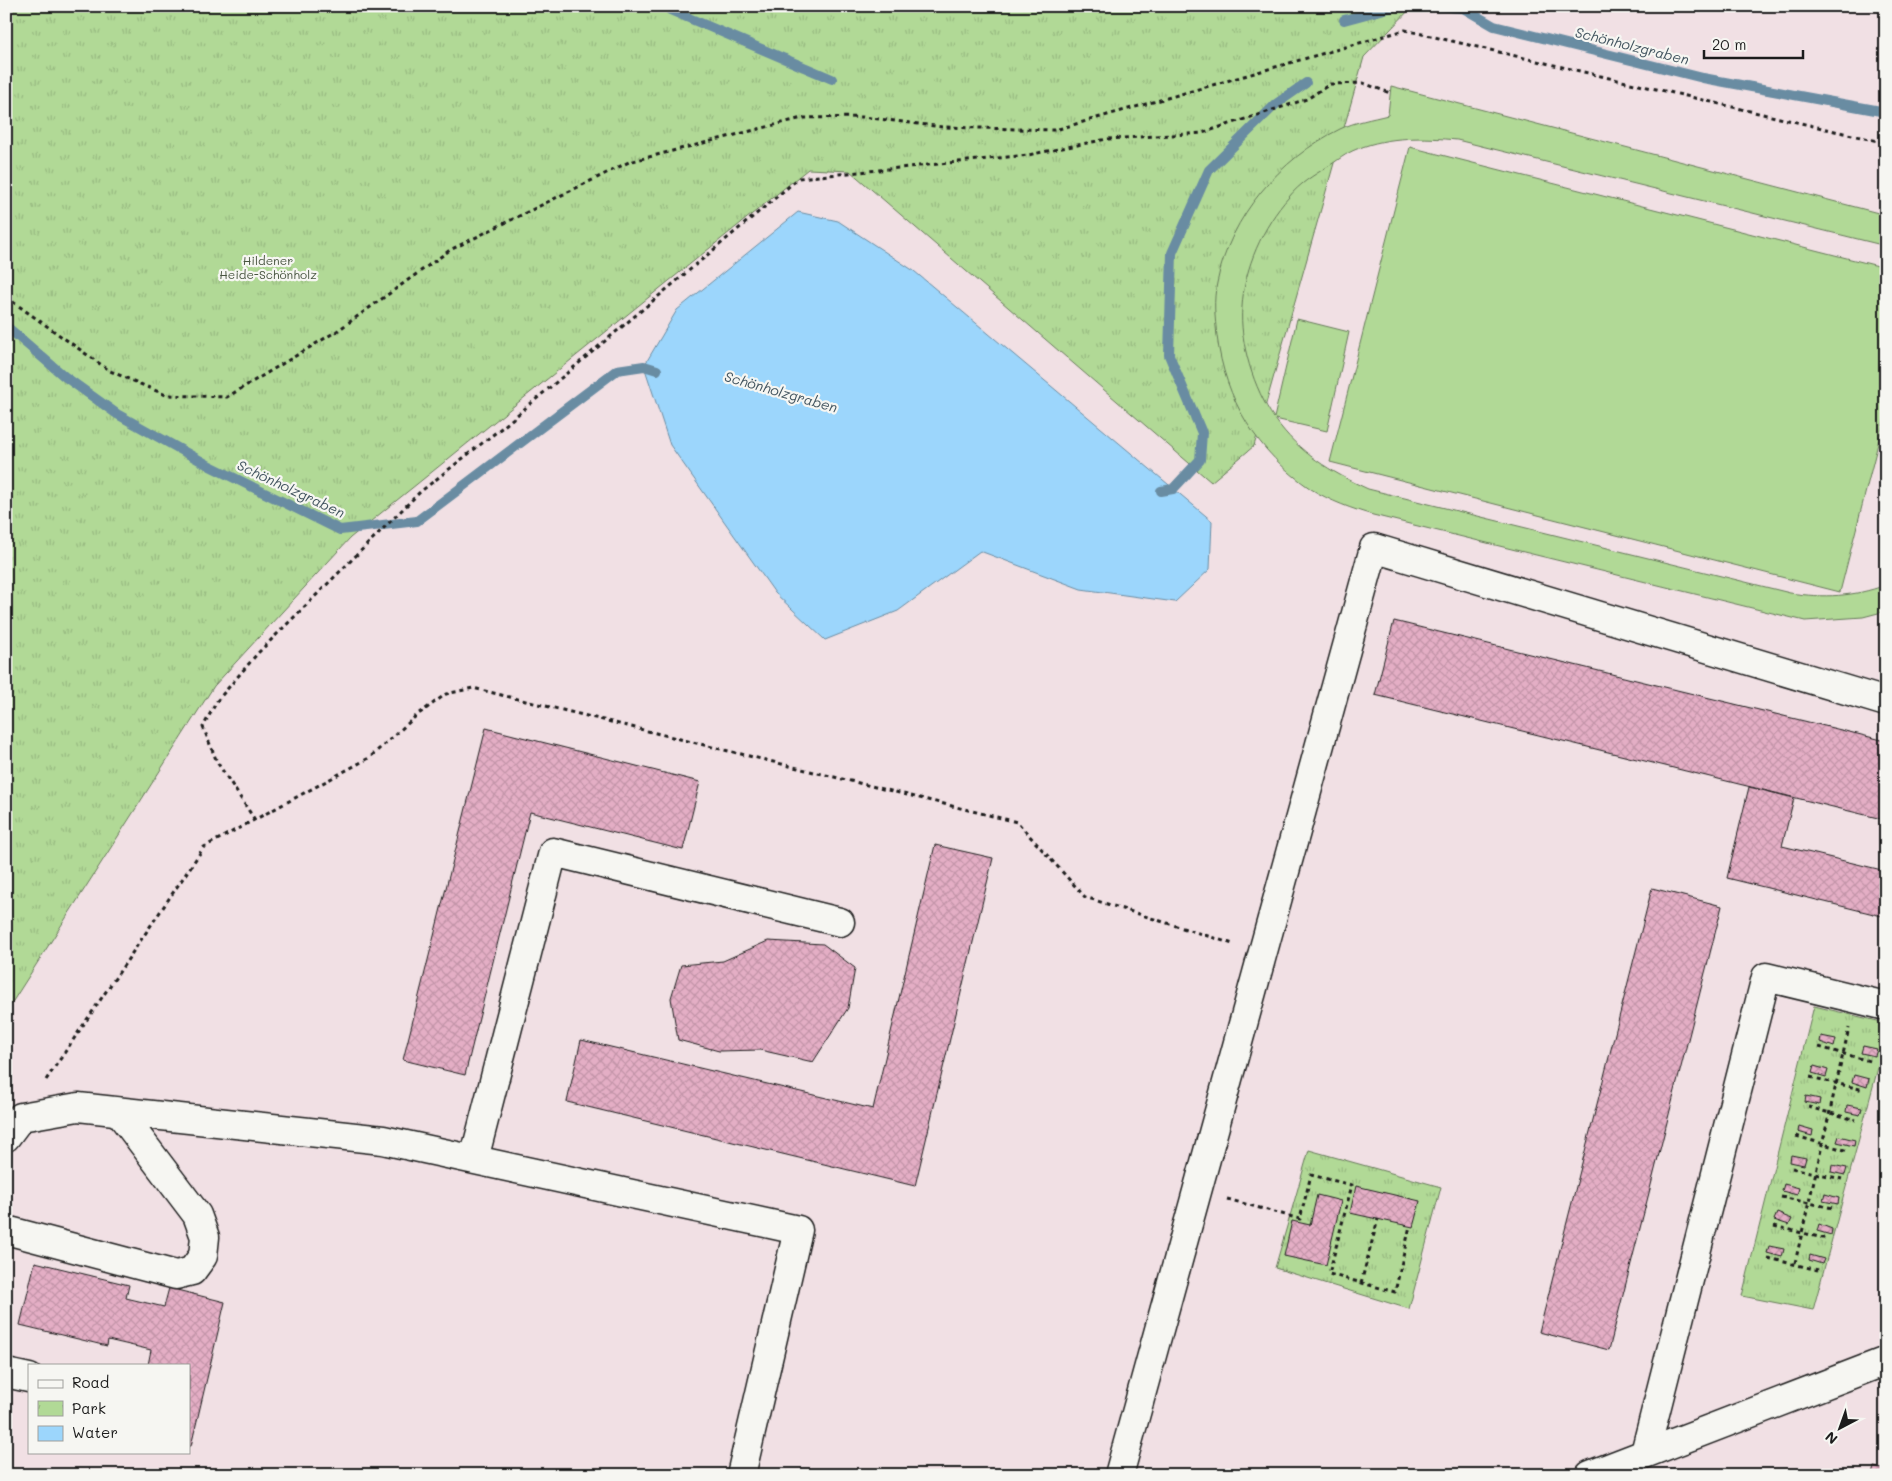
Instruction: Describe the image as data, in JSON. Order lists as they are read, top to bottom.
{
  "water": ["Schönholzgraben"],
  "parks": ["Hildener Heide-Schönholz"],
  "legend": ["Road", "Park", "Water"],
  "scale_bar": "20 m",
  "north": "bottom left"
}
